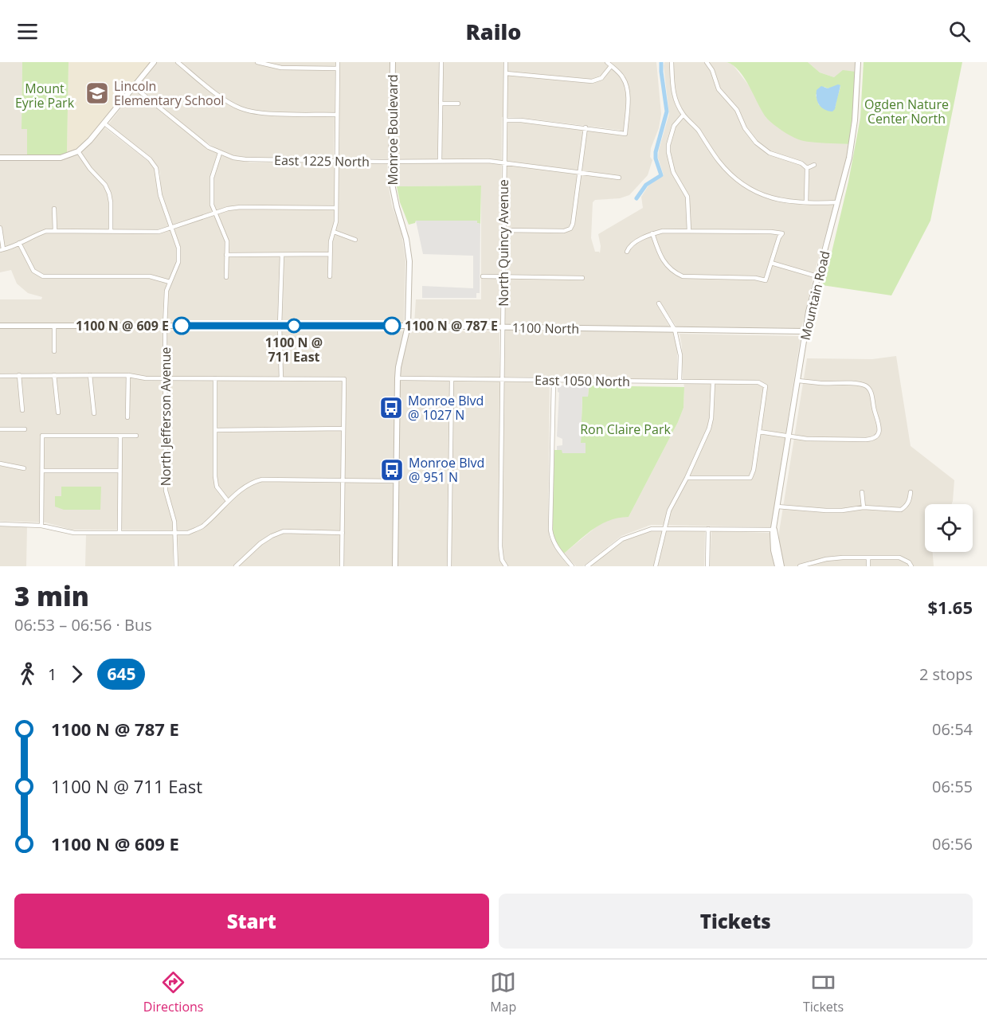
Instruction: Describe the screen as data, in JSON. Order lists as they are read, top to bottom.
{
  "streets": {
    "street": [
      "Monroe Boulevard",
      "East 1225 North",
      "North Quincy Avenue",
      "Mountain Road",
      "1100 North",
      "East 1050 North",
      "North Jefferson Avenue"
    ]
  },
  "crossings": [
    ["Monroe Boulevard", "East 1225 North"],
    ["Monroe Boulevard", "1100 North"],
    ["Monroe Boulevard", "East 1050 North"],
    ["East 1225 North", "North Quincy Avenue"],
    ["North Quincy Avenue", "1100 North"],
    ["North Quincy Avenue", "East 1050 North"],
    ["Mountain Road", "1100 North"],
    ["1100 North", "North Jefferson Avenue"]
  ],
  "parks": ["Mount Eyrie Park", "Ogden Nature Center North", "Ron Claire Park"],
  "places": {
    "school or university": ["Lincoln Elementary School"],
    "other": ["1100 N @ 609 E", "1100 N @ 711 East", "1100 N @ 787 E"],
    "bus stop": ["Monroe Blvd @ 1027 N", "Monroe Blvd @ 951 N"]
  },
  "lines": ["bus line 645"],
  "page": {
    "header": "Railo",
    "heading": ["3 min", "06:53 – 06:56 · Bus", "$1.65"],
    "legs": ["1", "645", "2 stops"],
    "list": [
      {
        "name": "1100 N @ 787 E",
        "value": "06:54"
      },
      {
        "name": "1100 N @ 711 East",
        "value": "06:55"
      },
      {
        "name": "1100 N @ 609 E",
        "value": "06:56"
      }
    ],
    "buttons": ["Start", "Tickets"],
    "tabs": ["Directions", "Map", "Tickets"]
  }
}
